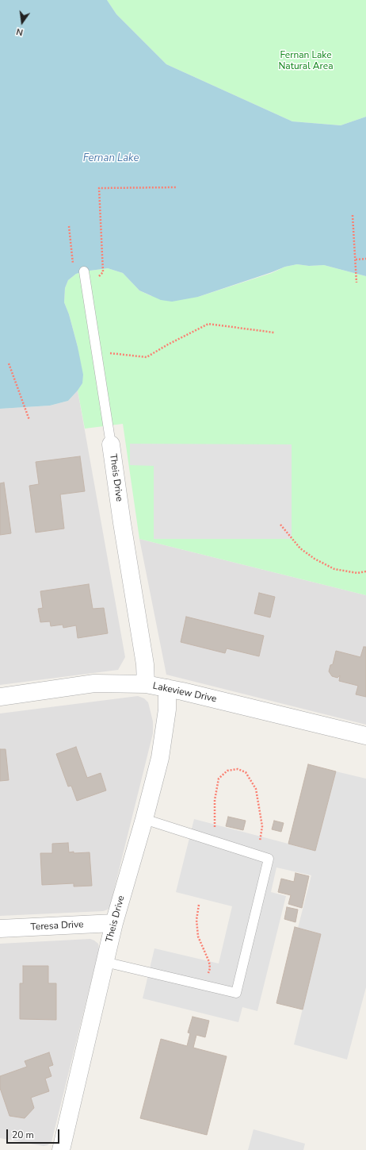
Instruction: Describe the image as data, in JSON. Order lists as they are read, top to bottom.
{
  "streets": {
    "street": ["Theis Drive", "Lakeview Drive", "Teresa Drive"]
  },
  "crossings": [
    ["Theis Drive", "Lakeview Drive"],
    ["Theis Drive", "Teresa Drive"]
  ],
  "water": ["Fernan Lake"],
  "parks": ["Fernan Lake Natural Area"],
  "scale_bar": "20 m",
  "north": "bottom"
}
